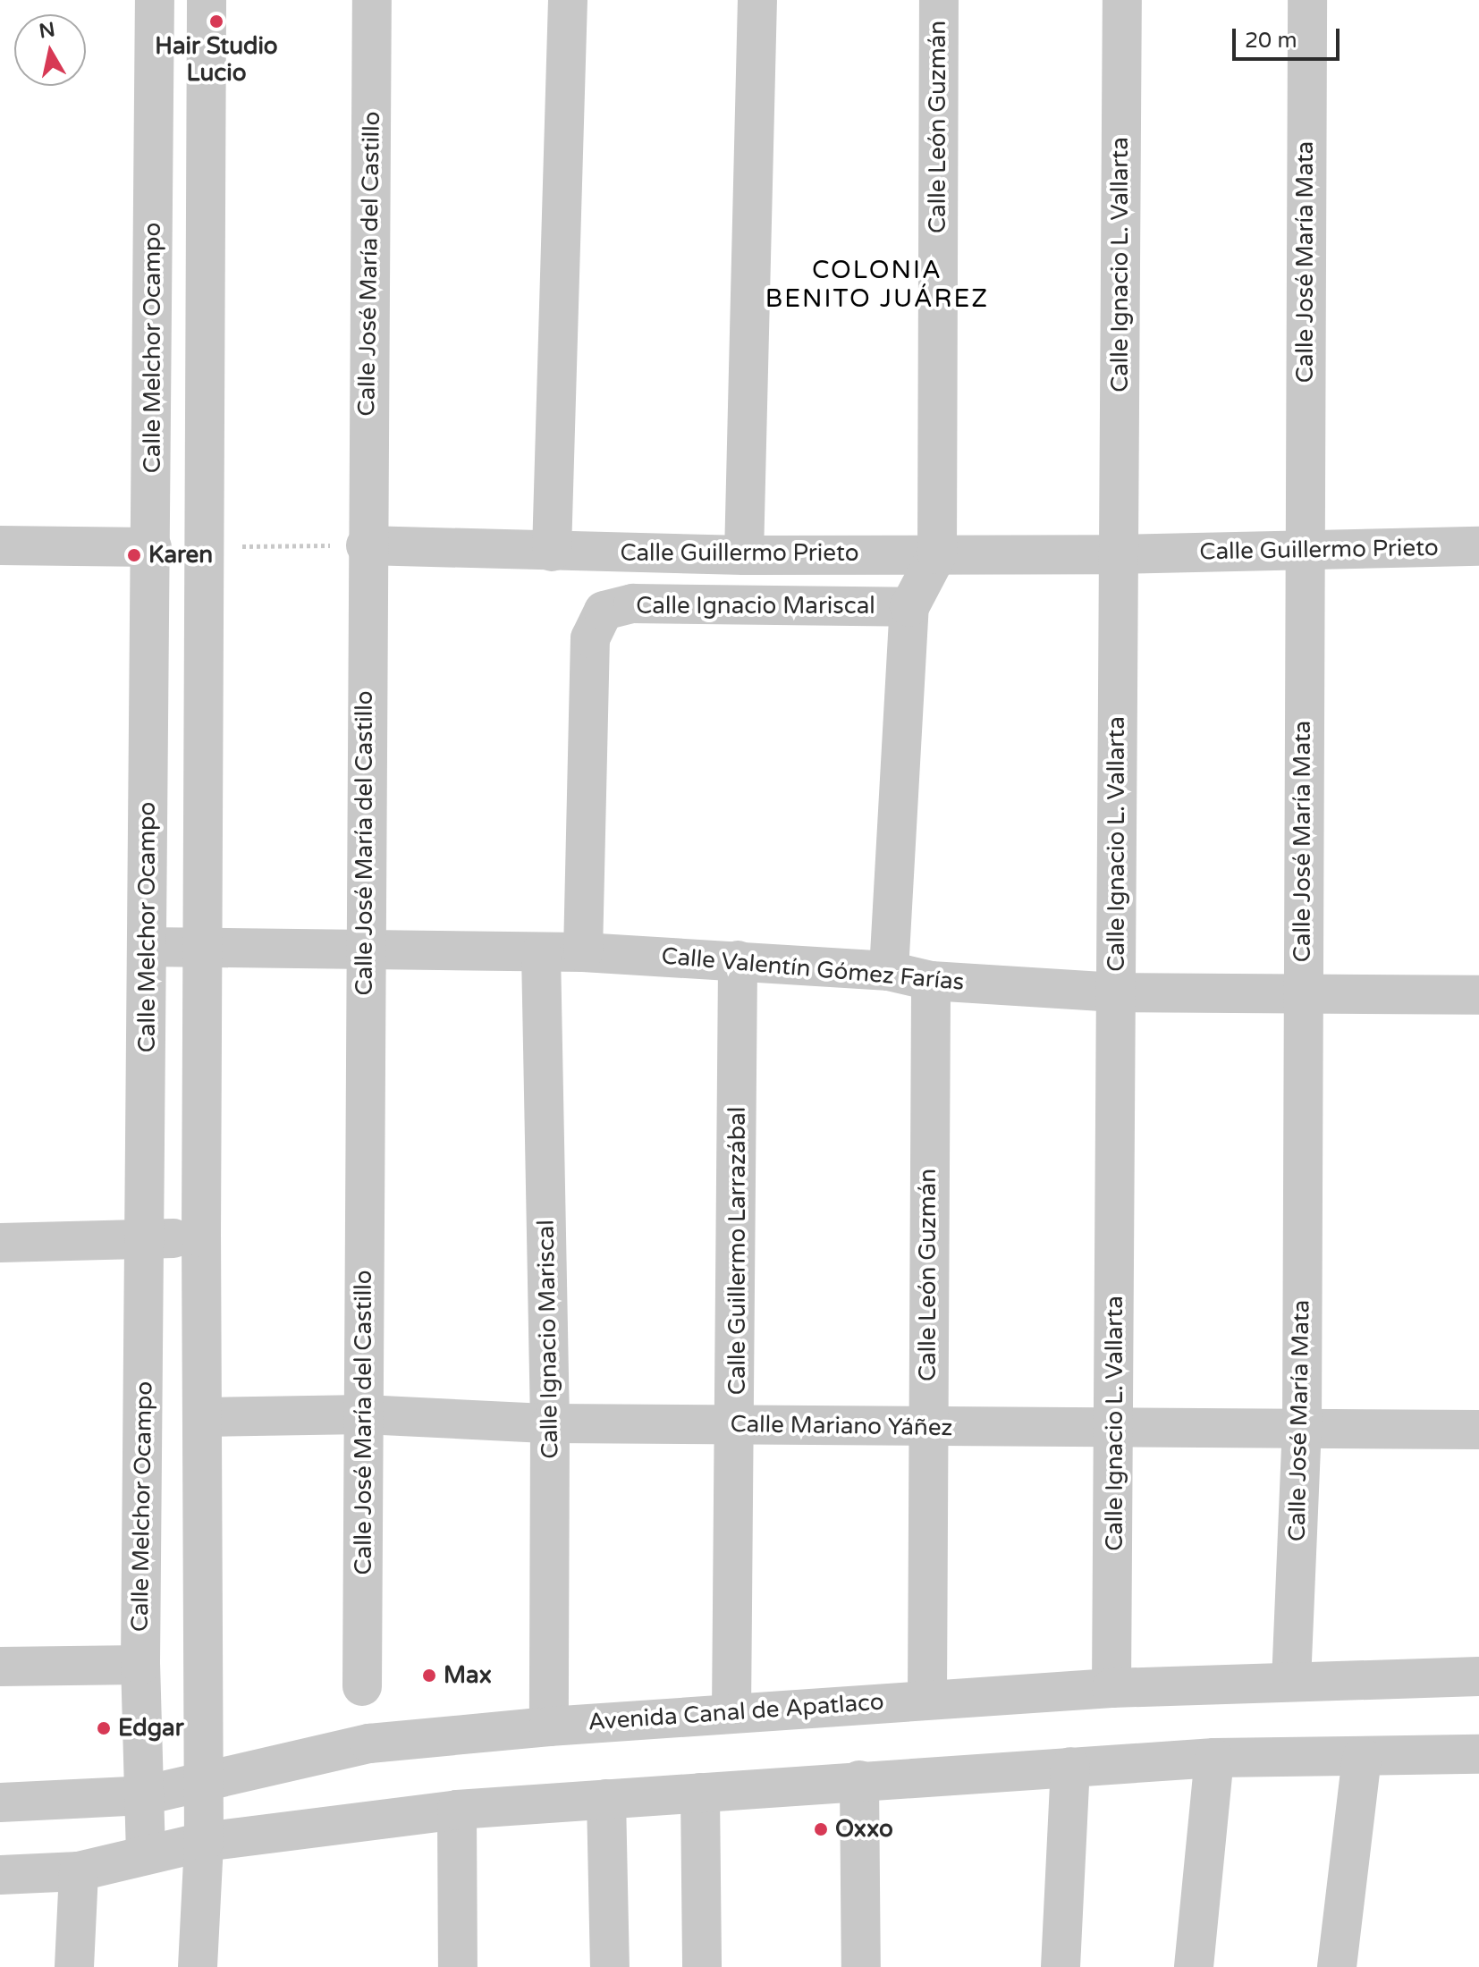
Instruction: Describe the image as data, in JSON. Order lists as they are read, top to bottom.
{
  "streets": {
    "street": [
      "Calle León Guzmán",
      "Calle José María Mata",
      "Calle José María del Castillo",
      "Calle Ignacio L. Vallarta",
      "Calle Melchor Ocampo",
      "Calle Guillermo Prieto",
      "Calle Ignacio Mariscal",
      "Calle Valentín Gómez Farías",
      "Calle Guillermo Larrazábal",
      "Calle Mariano Yáñez",
      "Avenida Canal de Apatlaco"
    ]
  },
  "crossings": [
    ["Calle León Guzmán", "Calle Guillermo Prieto"],
    ["Calle León Guzmán", "Calle Valentín Gómez Farías"],
    ["Calle León Guzmán", "Calle Mariano Yáñez"],
    ["Calle León Guzmán", "Avenida Canal de Apatlaco"],
    ["Calle José María Mata", "Calle Guillermo Prieto"],
    ["Calle José María Mata", "Calle Valentín Gómez Farías"],
    ["Calle José María Mata", "Calle Mariano Yáñez"],
    ["Calle José María Mata", "Avenida Canal de Apatlaco"],
    ["Calle José María del Castillo", "Calle Guillermo Prieto"],
    ["Calle José María del Castillo", "Calle Valentín Gómez Farías"],
    ["Calle José María del Castillo", "Calle Mariano Yáñez"],
    ["Calle Ignacio L. Vallarta", "Calle Guillermo Prieto"],
    ["Calle Ignacio L. Vallarta", "Calle Valentín Gómez Farías"],
    ["Calle Ignacio L. Vallarta", "Calle Mariano Yáñez"],
    ["Calle Ignacio L. Vallarta", "Avenida Canal de Apatlaco"],
    ["Calle Melchor Ocampo", "Calle Valentín Gómez Farías"],
    ["Calle Melchor Ocampo", "Avenida Canal de Apatlaco"],
    ["Calle Ignacio Mariscal", "Calle Valentín Gómez Farías"],
    ["Calle Ignacio Mariscal", "Calle Mariano Yáñez"],
    ["Calle Ignacio Mariscal", "Avenida Canal de Apatlaco"],
    ["Calle Valentín Gómez Farías", "Calle Guillermo Larrazábal"],
    ["Calle Guillermo Larrazábal", "Calle Mariano Yáñez"],
    ["Calle Guillermo Larrazábal", "Avenida Canal de Apatlaco"]
  ],
  "districts": ["COLONIA BENITO JUÁREZ"],
  "places": [
    "Hair Studio Lucio",
    "Karen",
    "Max",
    "Edgar",
    "Oxxo"
  ],
  "scale_bar": "20 m",
  "north": "top"
}
